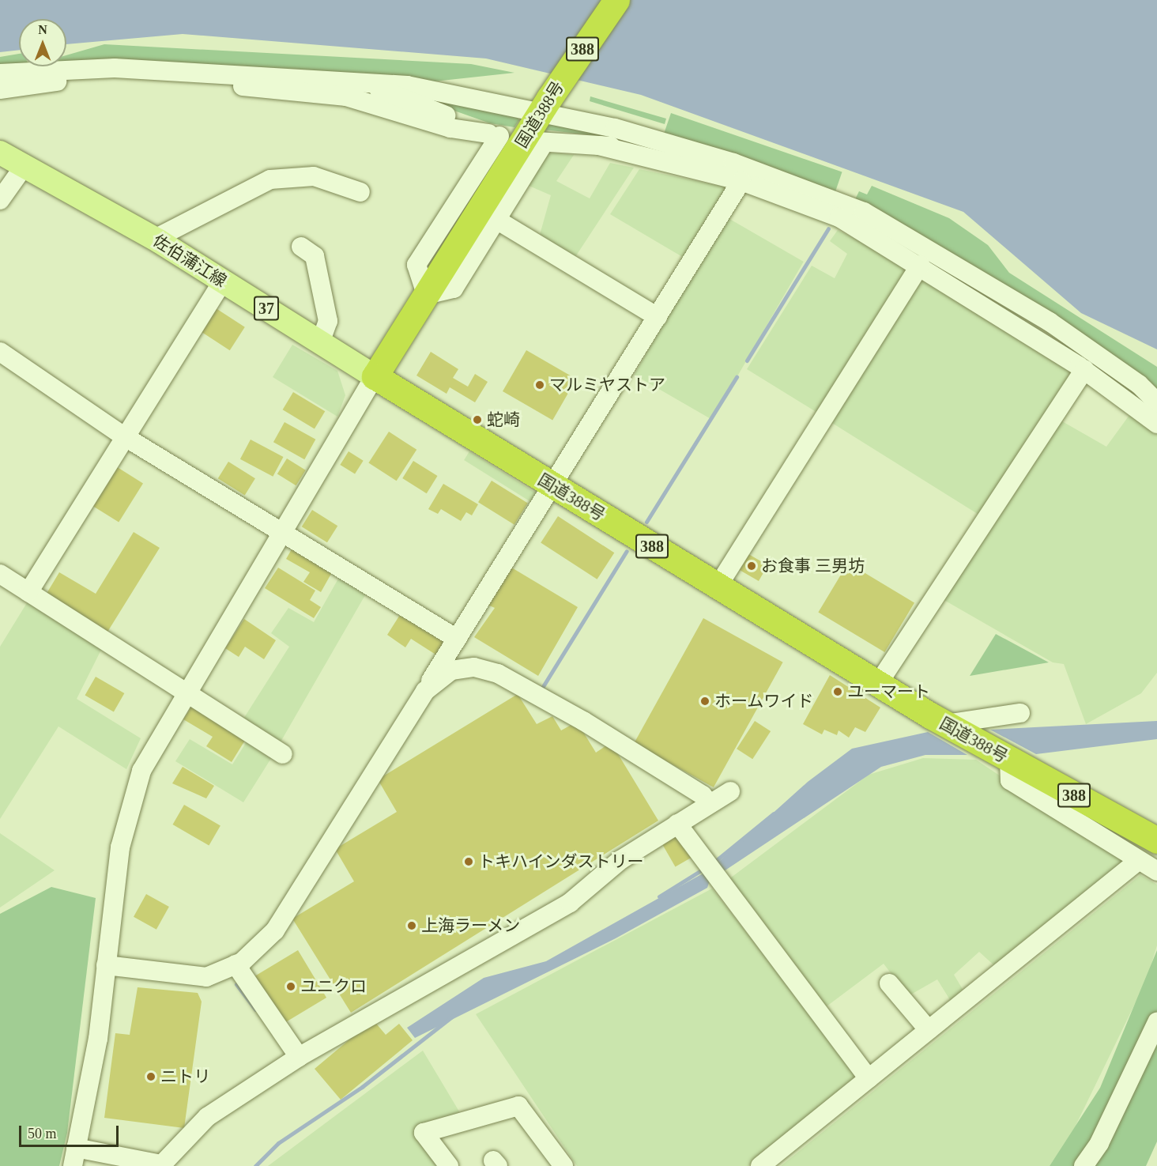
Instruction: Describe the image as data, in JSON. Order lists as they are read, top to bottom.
{
  "streets": {
    "highway": ["388", "国道388号"],
    "main road": ["佐伯蒲江線", "37"]
  },
  "crossings": [
    ["国道388号", "佐伯蒲江線"]
  ],
  "places": [
    "マルミヤストア",
    "蛇崎",
    "お食事 三男坊",
    "ユーマート",
    "ホームワイド",
    "トキハインダストリー",
    "上海ラーメン",
    "ユニクロ",
    "ニトリ"
  ],
  "scale_bar": "50 m",
  "north": "top"
}
